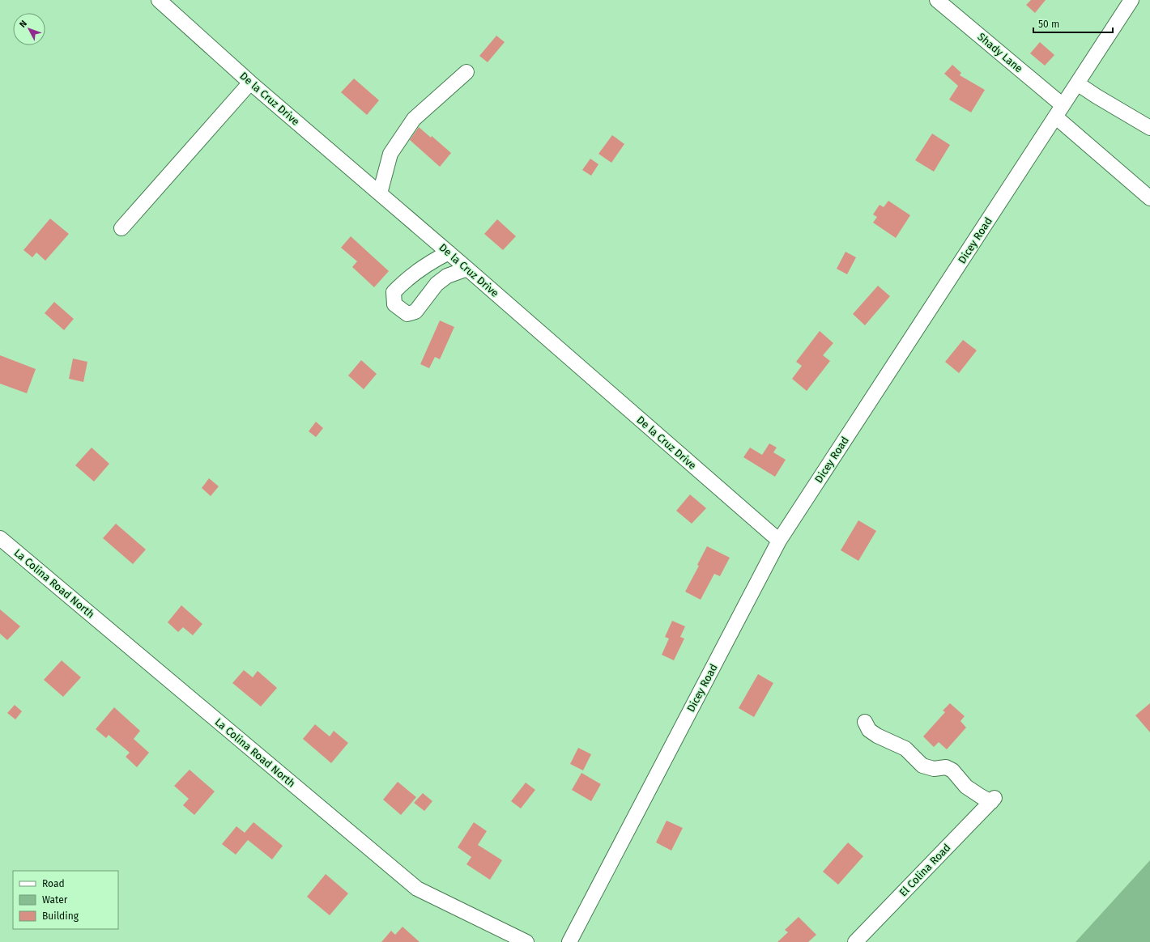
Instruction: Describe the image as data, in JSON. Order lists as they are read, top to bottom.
{
  "streets": {
    "street": [
      "Shady Lane",
      "De la Cruz Drive",
      "Dicey Road",
      "La Colina Road North",
      "El Colina Road"
    ]
  },
  "crossings": [
    ["Shady Lane", "Dicey Road"],
    ["De la Cruz Drive", "Dicey Road"]
  ],
  "legend": ["Road", "Water", "Building"],
  "scale_bar": "50 m",
  "north": "top left"
}
